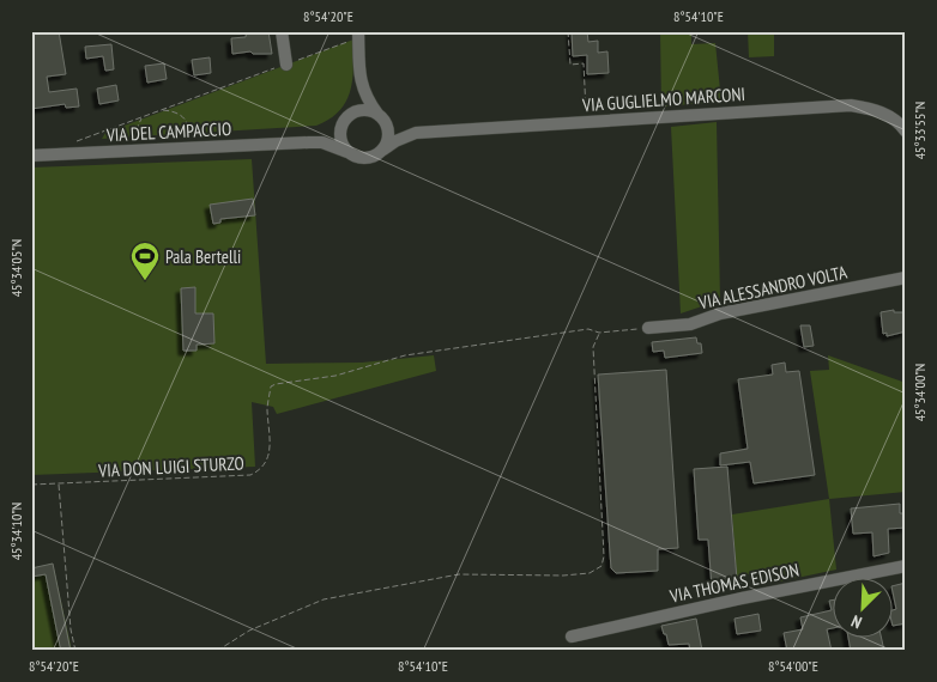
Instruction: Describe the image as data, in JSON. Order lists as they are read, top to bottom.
{
  "streets": {
    "street": [
      "VIA GUGLIELMO MARCONI",
      "VIA DEL CAMPACCIO",
      "VIA ALESSANDRO VOLTA",
      "VIA THOMAS EDISON"
    ],
    "path": ["VIA DON LUIGI STURZO"]
  },
  "crossings": [
    ["VIA GUGLIELMO MARCONI", "VIA DEL CAMPACCIO"]
  ],
  "places": {
    "sports": ["Pala Bertelli"]
  },
  "north": "bottom left",
  "coordinates": [
    "8°54'20\"E",
    "8°54'10\"E",
    "45°33'55\"N",
    "45°34'05\"N",
    "45°34'00\"N",
    "45°34'10\"N",
    "8°54'00\"E"
  ]
}
